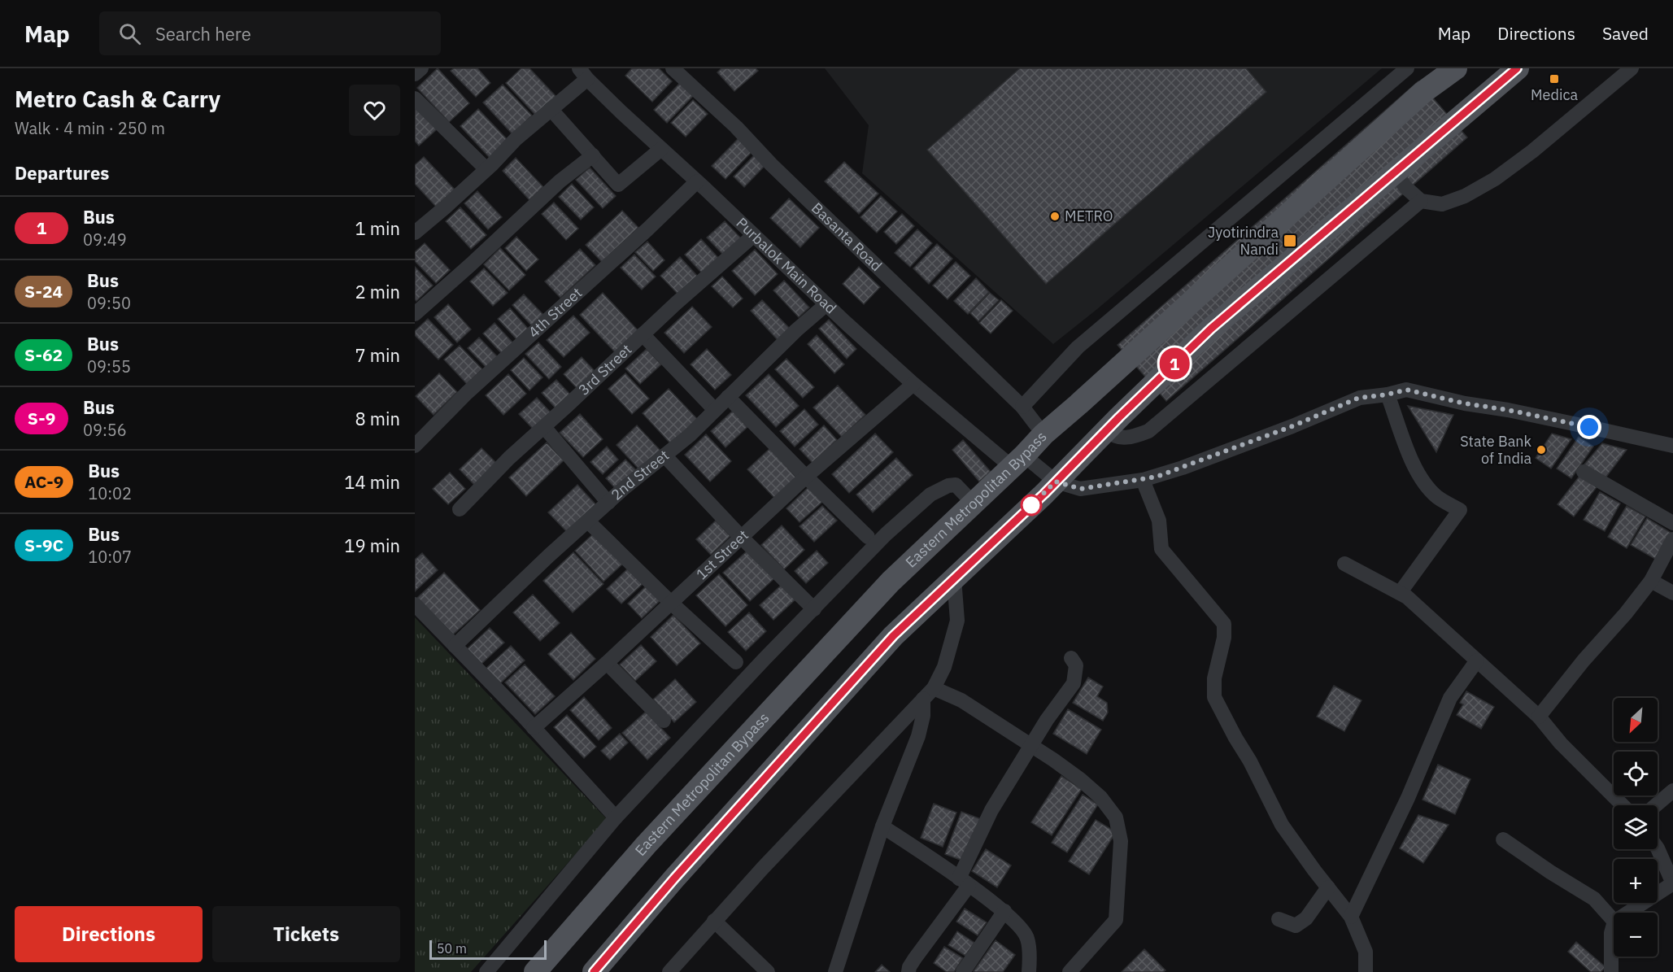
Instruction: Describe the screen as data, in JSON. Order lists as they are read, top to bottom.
{
  "streets": {
    "main road": ["Eastern Metropolitan Bypass"],
    "street": [
      "Basanta Road",
      "Purbalok Main Road",
      "4th Street",
      "3rd Street",
      "2nd Street",
      "1st Street"
    ]
  },
  "crossings": [
    ["Basanta Road", "Eastern Metropolitan Bypass"],
    ["Purbalok Main Road", "4th Street"],
    ["Purbalok Main Road", "3rd Street"],
    ["Purbalok Main Road", "2nd Street"],
    ["Purbalok Main Road", "Eastern Metropolitan Bypass"],
    ["Purbalok Main Road", "1st Street"]
  ],
  "places": {
    "transit": ["Medica", "Jyotirindra Nandi"],
    "other": ["METRO", "State Bank of India"]
  },
  "lines": ["bus line 1"],
  "scale_bar": "50 m",
  "north": "bottom left",
  "page": {
    "header": "Map",
    "search": "Search here",
    "nav": ["Map", "Directions", "Saved"],
    "heading": [
      ["Metro Cash & Carry", "Walk · 4 min · 250 m"],
      "Departures"
    ],
    "on_map": "1",
    "list": [
      {
        "mark": "1",
        "name": "Bus",
        "note": "09:49",
        "value": "1 min"
      },
      {
        "mark": "S-24",
        "name": "Bus",
        "note": "09:50",
        "value": "2 min"
      },
      {
        "mark": "S-62",
        "name": "Bus",
        "note": "09:55",
        "value": "7 min"
      },
      {
        "mark": "S-9",
        "name": "Bus",
        "note": "09:56",
        "value": "8 min"
      },
      {
        "mark": "AC-9",
        "name": "Bus",
        "note": "10:02",
        "value": "14 min"
      },
      {
        "mark": "S-9C",
        "name": "Bus",
        "note": "10:07",
        "value": "19 min"
      }
    ],
    "map_buttons": ["+", "−"],
    "buttons": ["Directions", "Tickets"],
    "scale": "50 m"
  }
}
